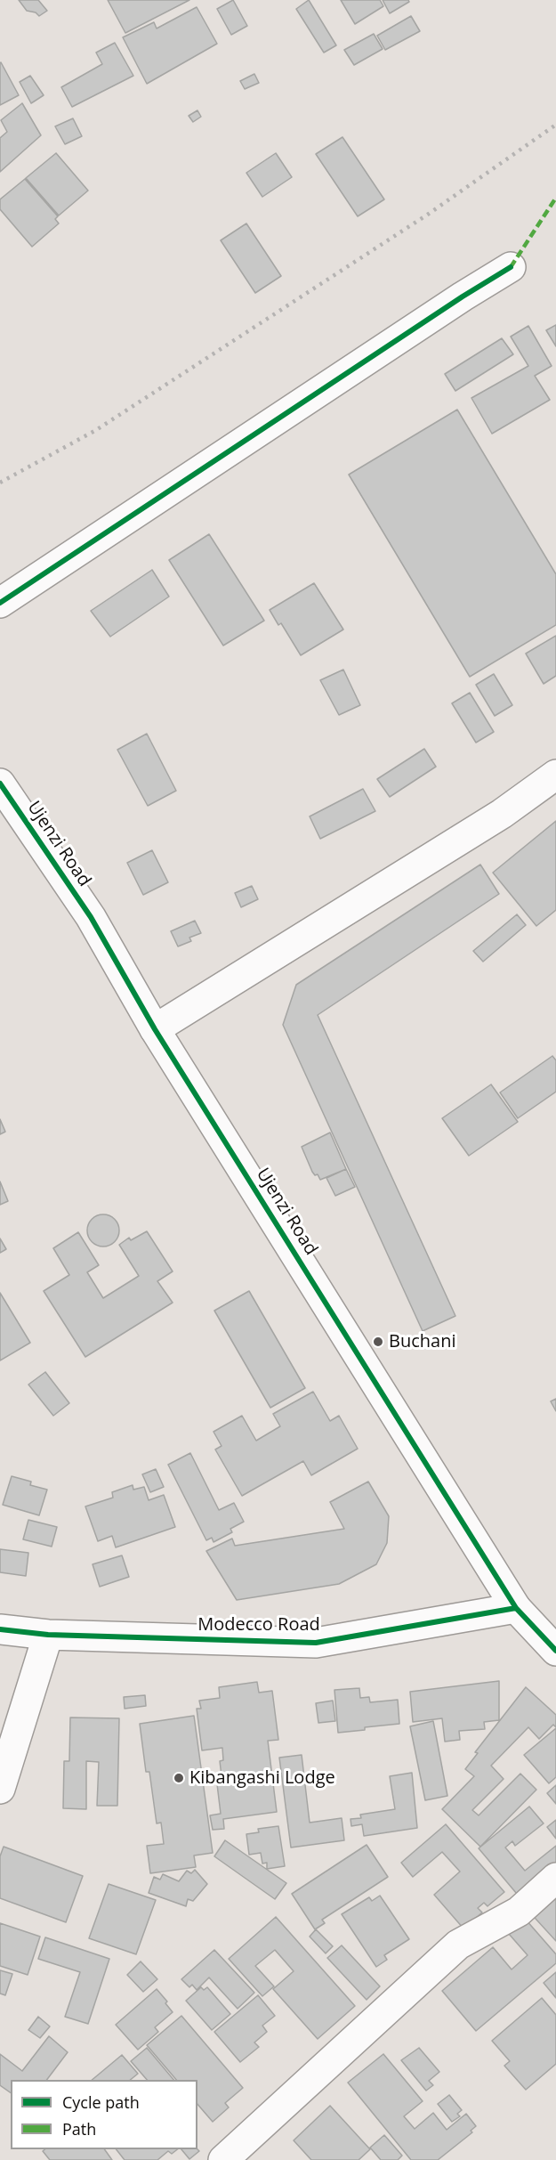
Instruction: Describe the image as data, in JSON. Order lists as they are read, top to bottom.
{
  "streets": {
    "street": ["Ujenzi Road", "Modecco Road"]
  },
  "crossings": [
    ["Ujenzi Road", "Modecco Road"]
  ],
  "places": ["Buchani", "Kibangashi Lodge"],
  "legend": ["Cycle path", "Path"]
}
